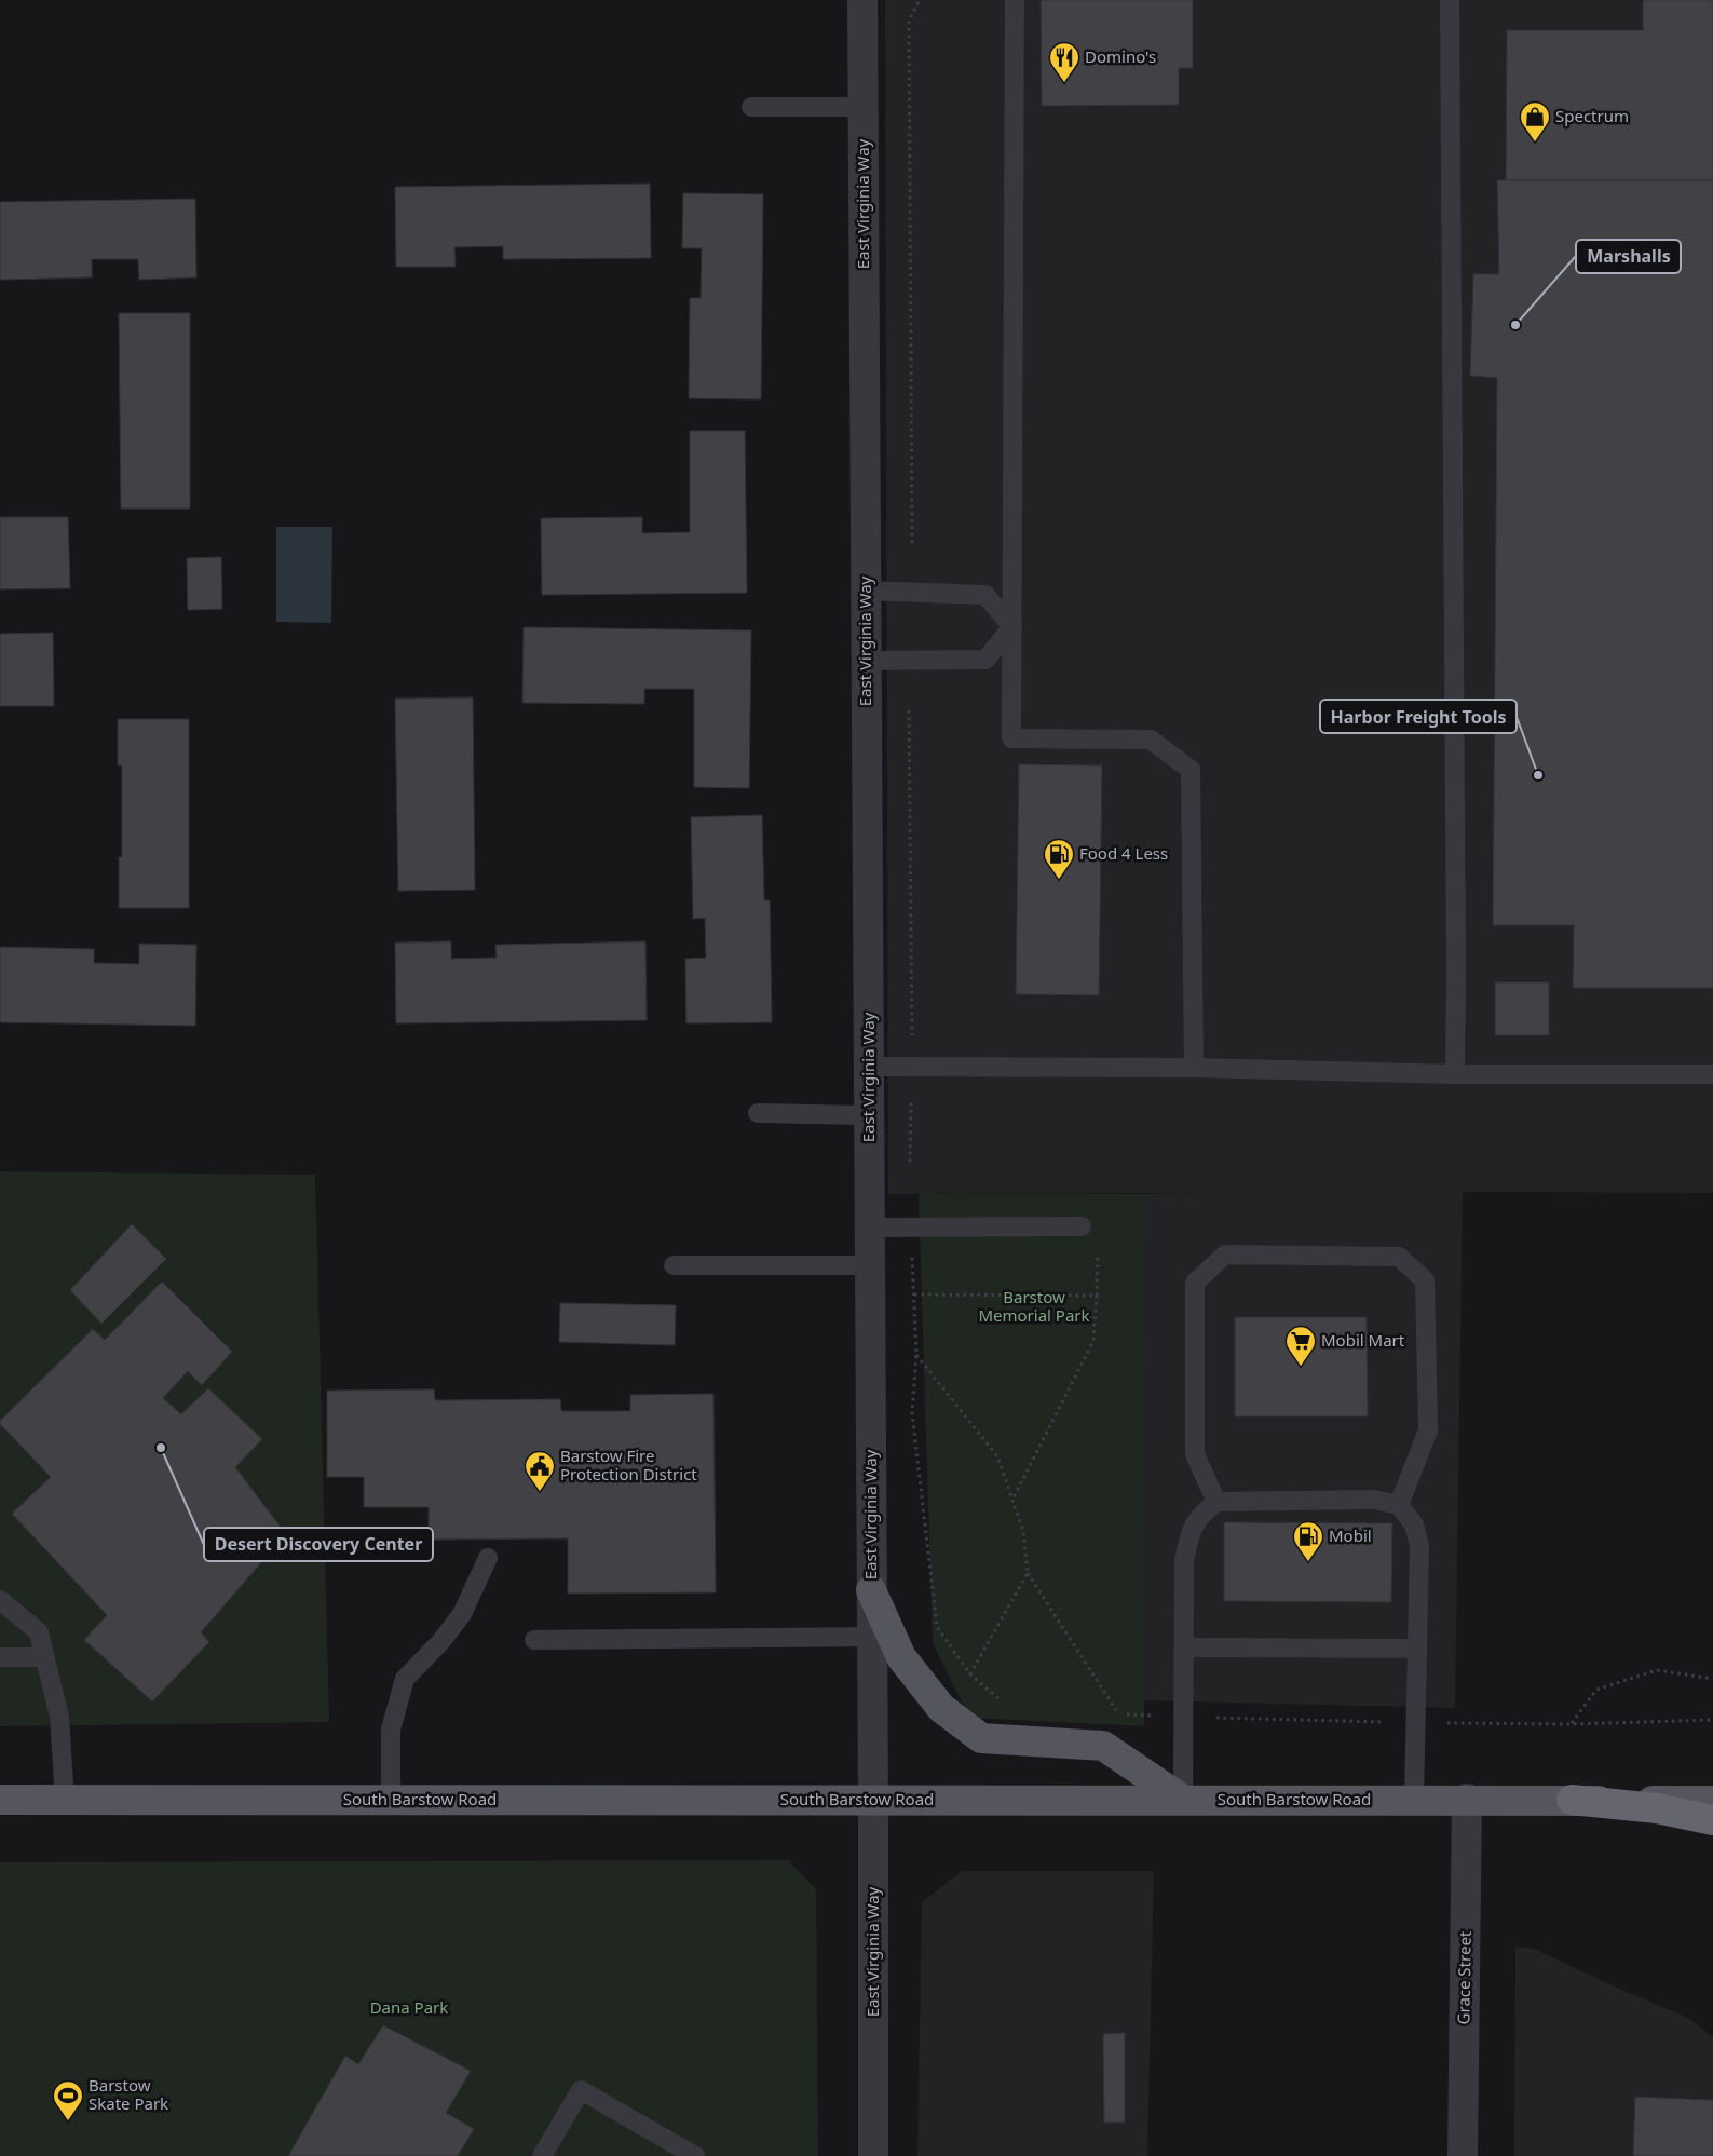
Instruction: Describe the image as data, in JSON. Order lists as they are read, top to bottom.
{
  "streets": {
    "main road": ["South Barstow Road"],
    "street": ["East Virginia Way", "Grace Street"]
  },
  "crossings": [
    ["East Virginia Way", "South Barstow Road"],
    ["South Barstow Road", "Grace Street"]
  ],
  "parks": ["Barstow Memorial Park", "Dana Park"],
  "places": {
    "restaurant": ["Domino's"],
    "shop": ["Spectrum"],
    "other": ["Marshalls", "Harbor Freight Tools", "Desert Discovery Center"],
    "fuel station": ["Food 4 Less", "Mobil"],
    "supermarket": ["Mobil Mart"],
    "public building": ["Barstow Fire Protection District"],
    "sports": ["Barstow Skate Park"]
  }
}
